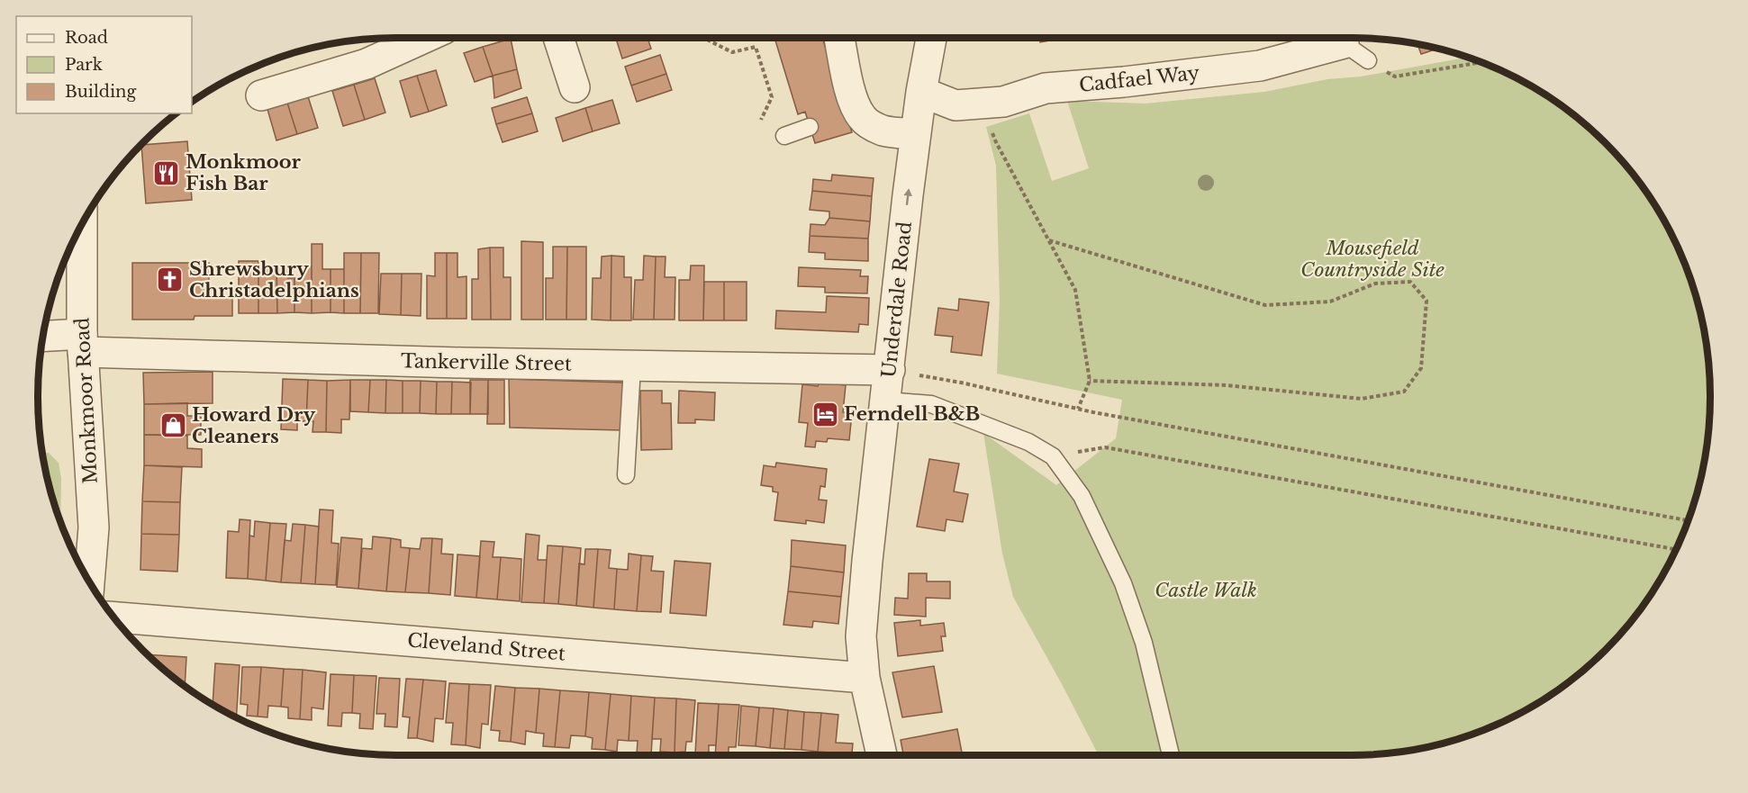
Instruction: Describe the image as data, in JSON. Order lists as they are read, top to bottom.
{
  "streets": {
    "street": [
      "Cadfael Way",
      "Underdale Road",
      "Tankerville Street",
      "Monkmoor Road",
      "Cleveland Street"
    ]
  },
  "crossings": [
    ["Cadfael Way", "Underdale Road"],
    ["Underdale Road", "Tankerville Street"],
    ["Underdale Road", "Cleveland Street"],
    ["Tankerville Street", "Monkmoor Road"]
  ],
  "parks": ["Mousefield Countryside Site", "Castle Walk"],
  "places": {
    "restaurant": ["Monkmoor Fish Bar"],
    "church": ["Shrewsbury Christadelphians"],
    "hotel": ["Ferndell B&B"],
    "shop": ["Howard Dry Cleaners"]
  },
  "legend": ["Road", "Park", "Building"]
}
